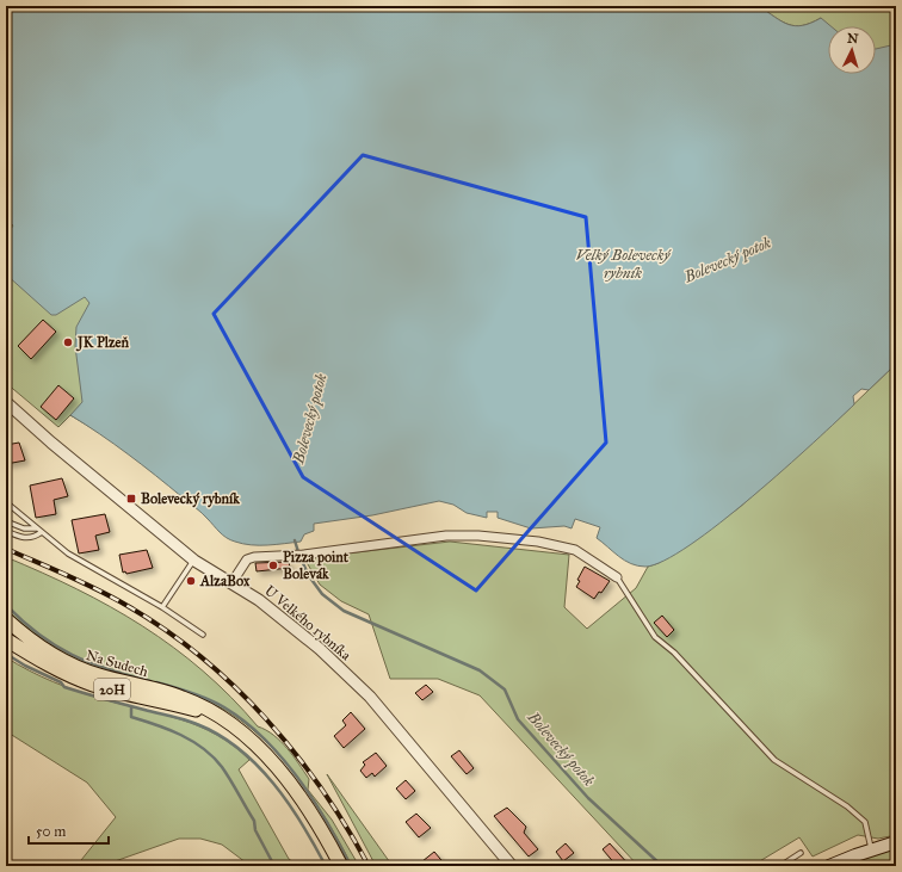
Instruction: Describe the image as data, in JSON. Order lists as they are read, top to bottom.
{
  "streets": {
    "main road": ["Na Sudech", "20H"],
    "street": ["U Velkého rybníka"]
  },
  "water": ["Velký Bolevecký rybník", "Bolevecký potok"],
  "places": {
    "other": ["JK Plzeň", "Pizza point Bolevák", "AlzaBox"],
    "transit": ["Bolevecký rybník"]
  },
  "scale_bar": "50 m",
  "north": "top"
}
